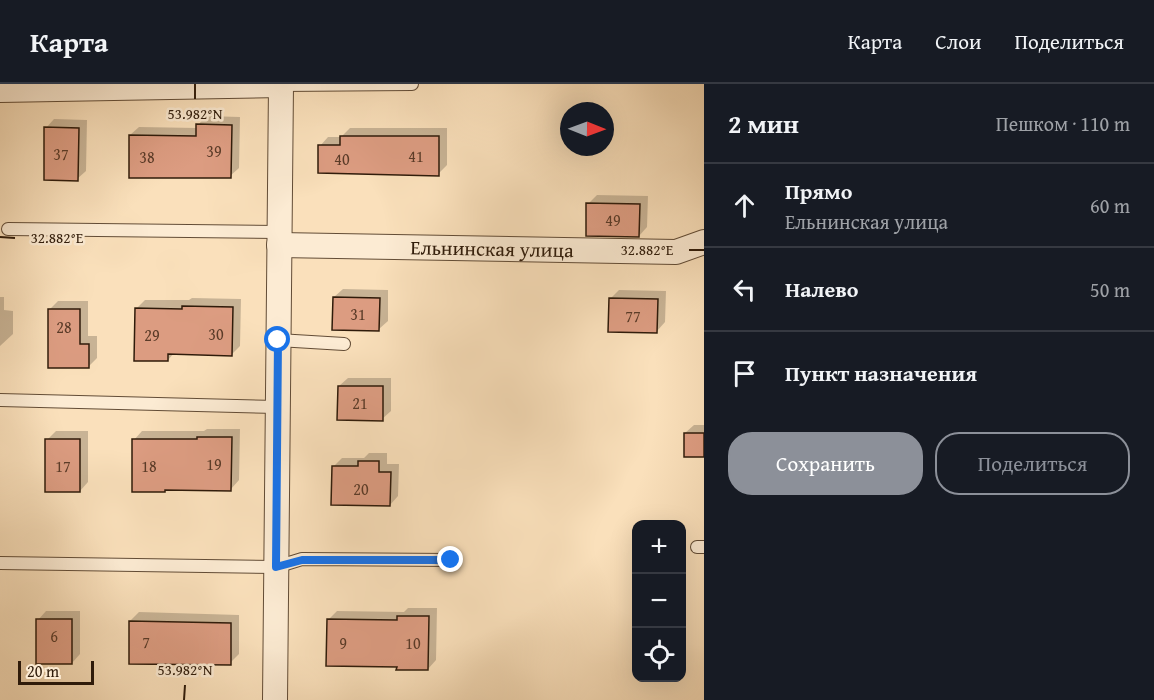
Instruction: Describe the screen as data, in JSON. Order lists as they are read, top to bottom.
{
  "streets": {
    "street": ["Ельнинская улица"]
  },
  "house_numbers": [
    "39",
    "37",
    "41",
    "38",
    "40",
    "49",
    "31",
    "77",
    "28",
    "30",
    "29",
    "21",
    "19",
    "17",
    "18",
    "20",
    "6",
    "7",
    "9",
    "10"
  ],
  "scale_bar": "20 m",
  "north": "right",
  "page": {
    "header": "Карта",
    "nav": ["Карта", "Слои", "Поделиться"],
    "heading": ["2 мин", "Пешком · 110 m"],
    "list": [
      ["Прямо", "Ельнинская улица", "60 m"],
      ["Налево", "50 m"],
      "Пункт назначения"
    ],
    "buttons": ["Сохранить", "Поделиться"],
    "map_buttons": ["+", "−"],
    "scale": "20 m"
  },
  "coordinates": ["53.982°N", "32.882°E"]
}
